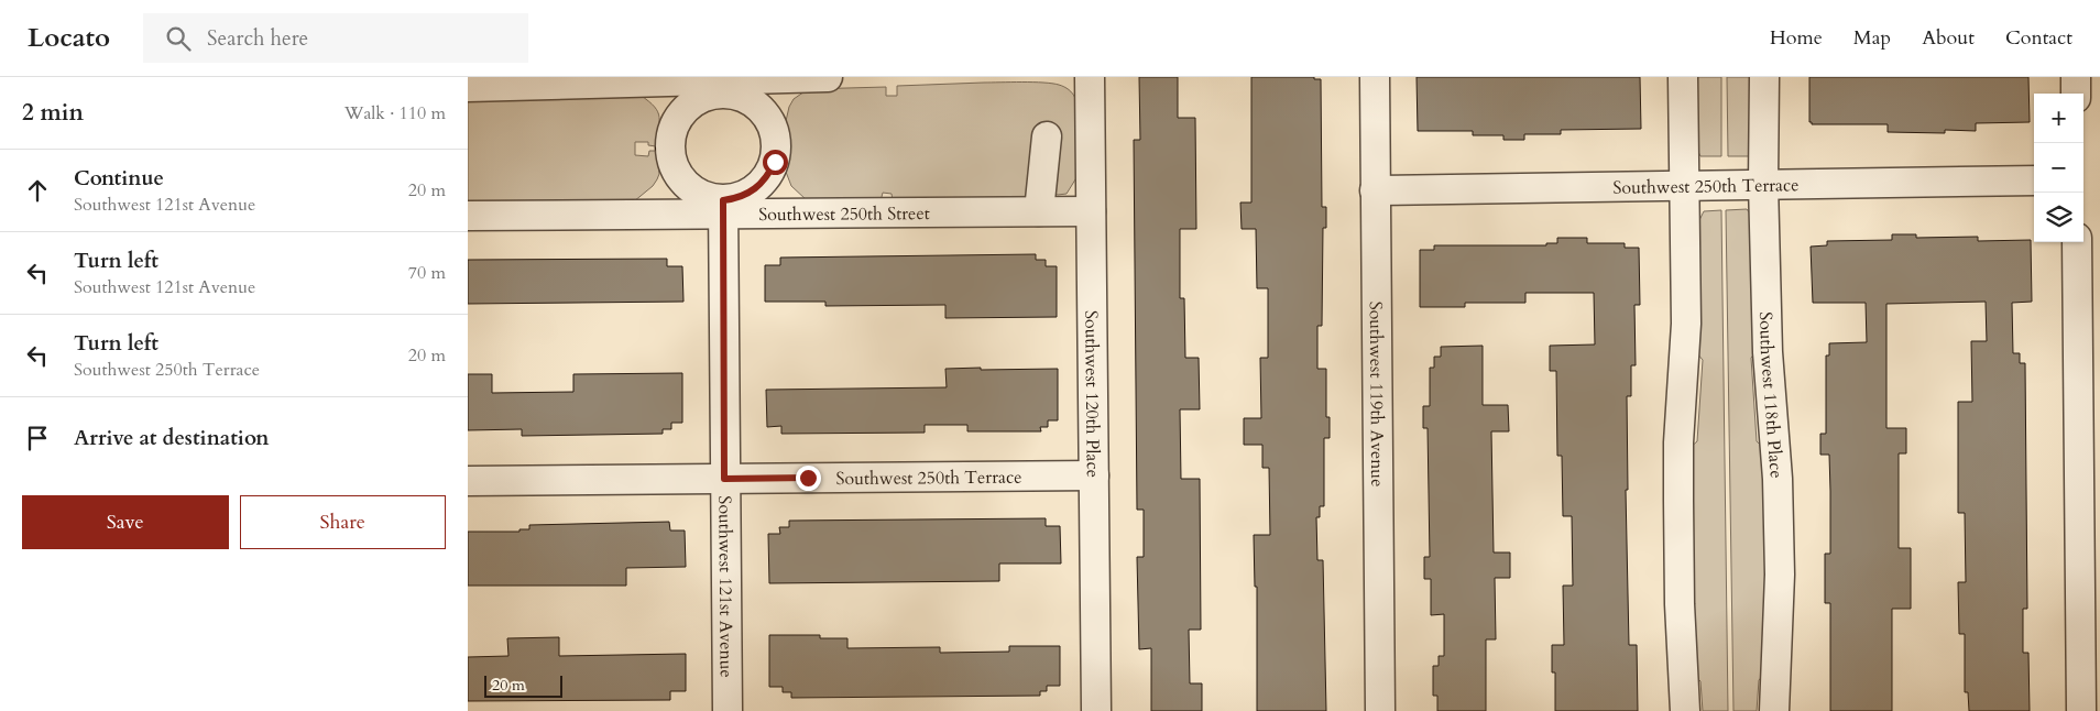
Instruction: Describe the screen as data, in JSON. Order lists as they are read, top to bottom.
{
  "streets": {
    "street": [
      "Southwest 250th Terrace",
      "Southwest 250th Street",
      "Southwest 120th Place",
      "Southwest 119th Avenue",
      "Southwest 118th Place",
      "Southwest 121st Avenue"
    ]
  },
  "crossings": [
    ["Southwest 250th Terrace", "Southwest 120th Place"],
    ["Southwest 250th Terrace", "Southwest 119th Avenue"],
    ["Southwest 250th Terrace", "Southwest 118th Place"],
    ["Southwest 250th Terrace", "Southwest 121st Avenue"],
    ["Southwest 250th Street", "Southwest 120th Place"],
    ["Southwest 250th Street", "Southwest 121st Avenue"]
  ],
  "scale_bar": "20 m",
  "page": {
    "header": "Locato",
    "search": "Search here",
    "nav": [
      "Home",
      "Map",
      "About",
      "Contact"
    ],
    "heading": ["2 min", "Walk · 110 m"],
    "map_buttons": ["+", "−"],
    "list": [
      ["Continue", "Southwest 121st Avenue", "20 m"],
      ["Turn left", "Southwest 121st Avenue", "70 m"],
      ["Turn left", "Southwest 250th Terrace", "20 m"],
      "Arrive at destination"
    ],
    "buttons": ["Save", "Share"],
    "scale": "20 m"
  }
}
